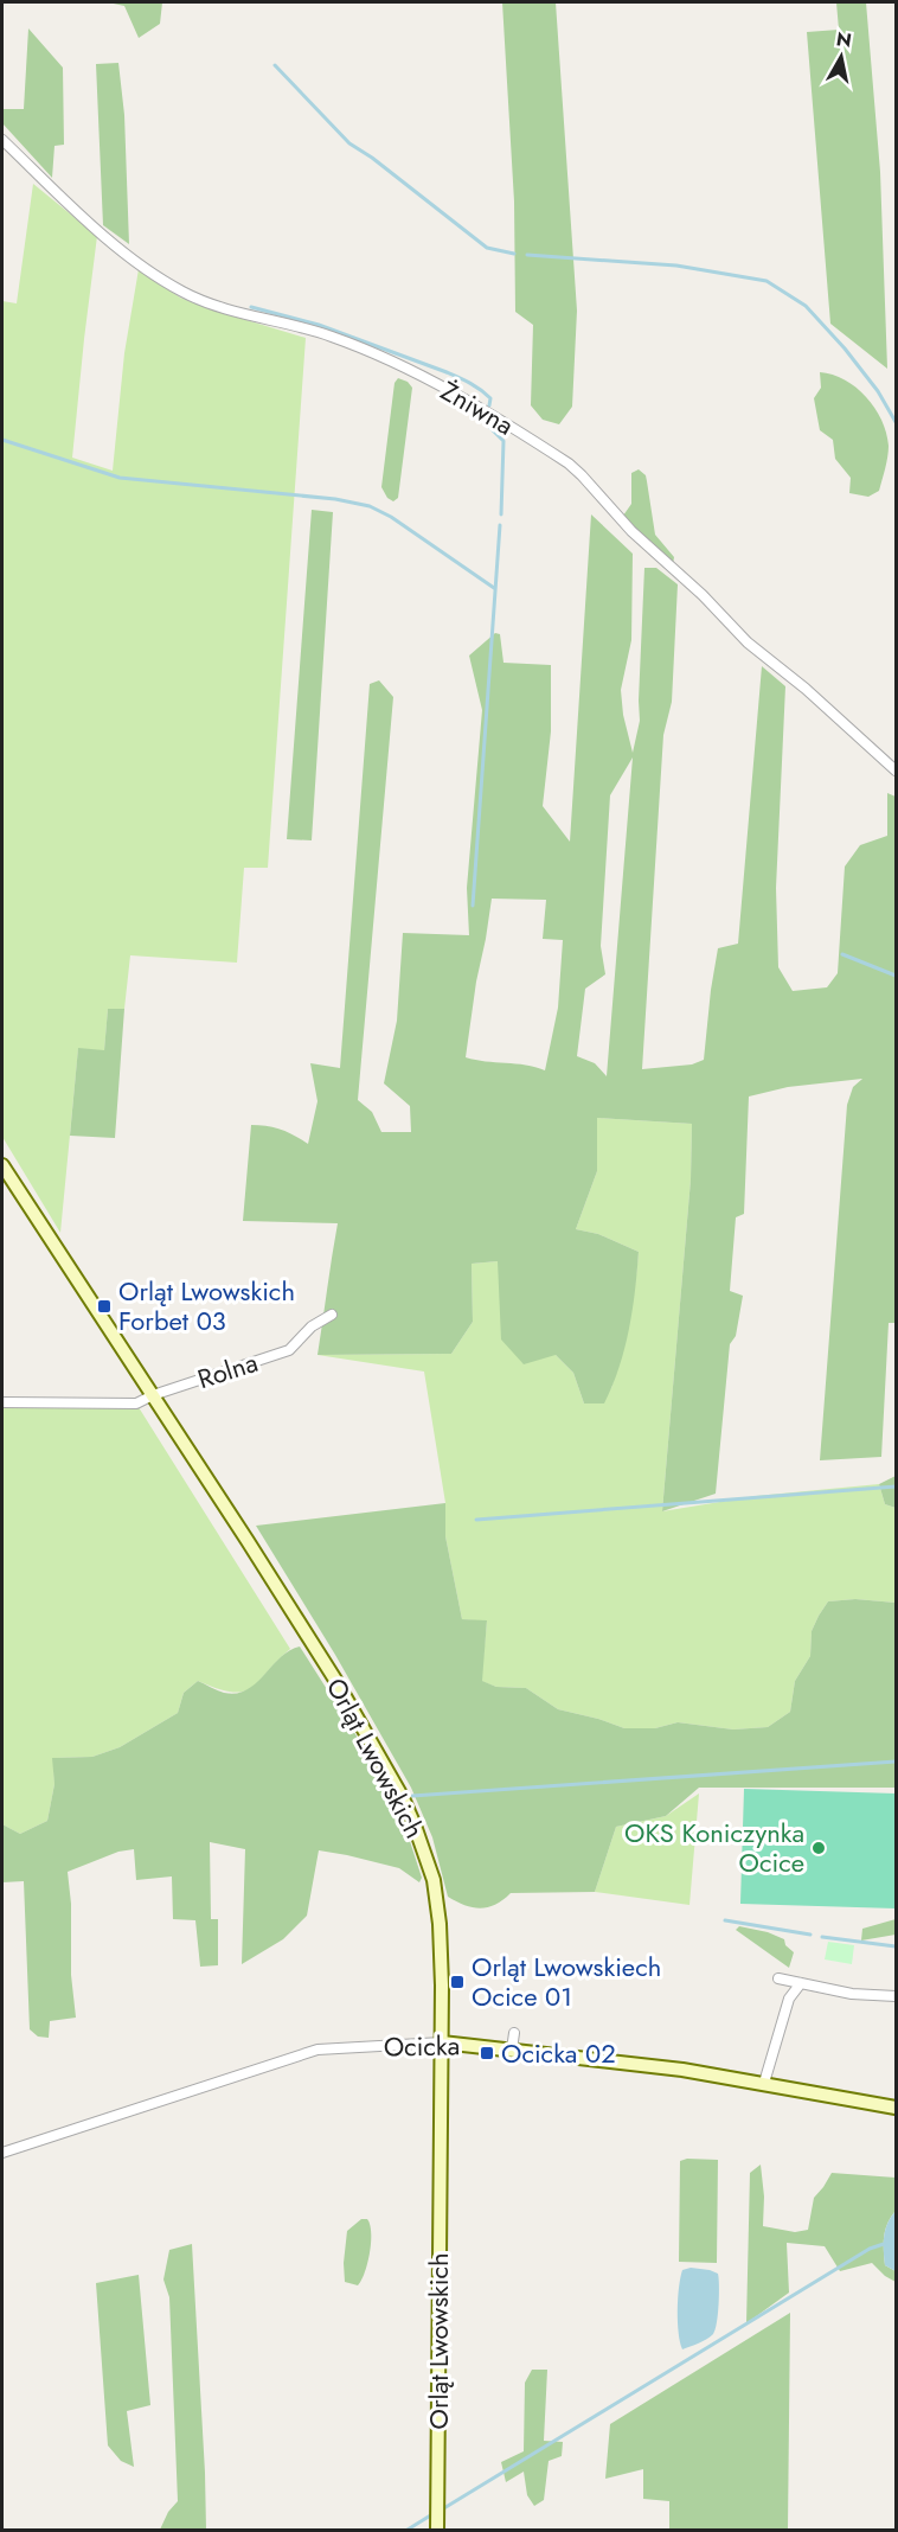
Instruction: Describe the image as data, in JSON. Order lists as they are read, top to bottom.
{
  "streets": {
    "street": [
      "Żniwna",
      "Rolna",
      "Orląt Lwowskich",
      "Ocicka"
    ]
  },
  "crossings": [
    ["Rolna", "Orląt Lwowskich"],
    ["Orląt Lwowskich", "Ocicka"]
  ],
  "places": {
    "transit": ["Orląt Lwowskich Forbet 03", "Orląt Lwowskiech Ocice 01", "Ocicka 02"],
    "other": ["OKS Koniczynka Ocice"]
  },
  "north": "top"
}
